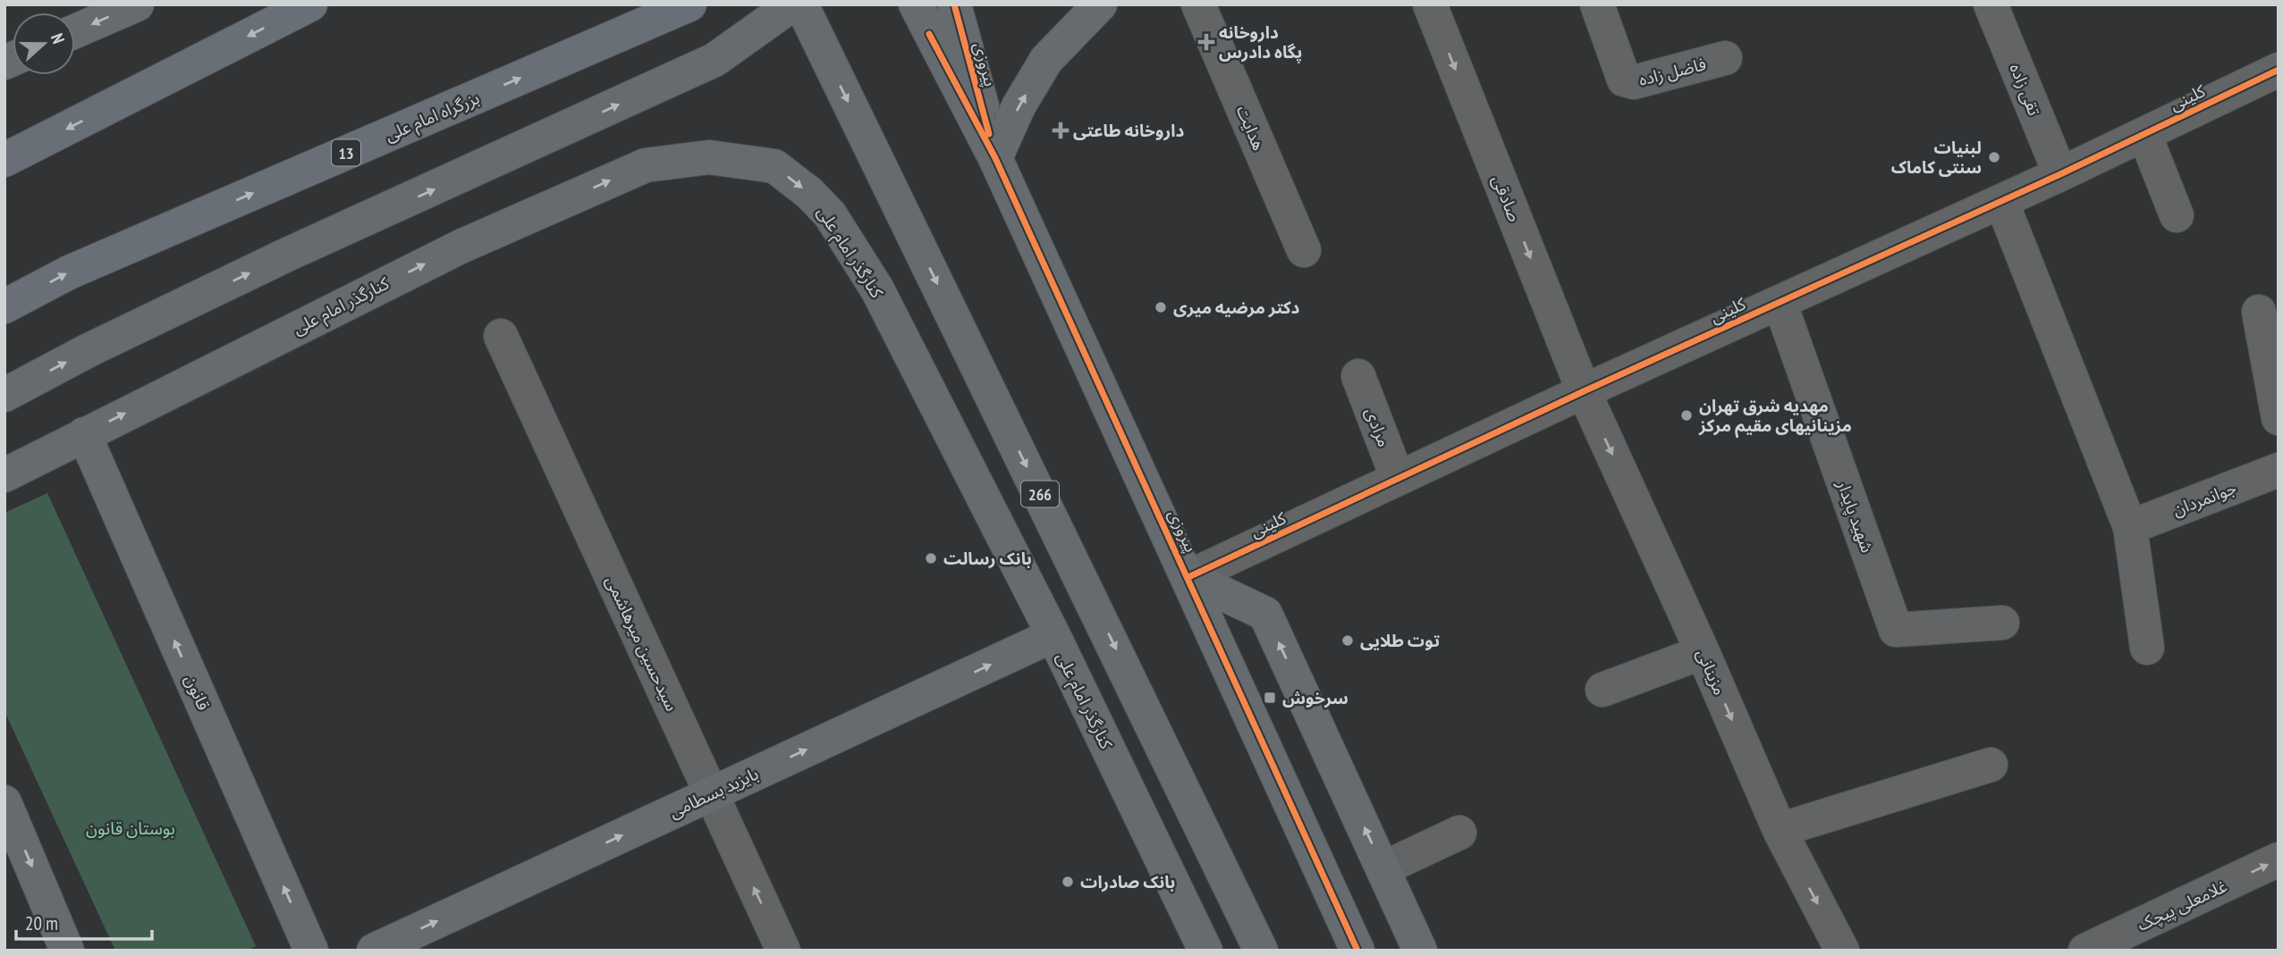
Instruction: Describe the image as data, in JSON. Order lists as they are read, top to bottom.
{
  "streets": {
    "highway": ["بزرگراه امام علی", "13"],
    "main road": [
      "پیروزی",
      "کنارگذر امام علی",
      "266",
      "قانون",
      "بایزید بسطامی"
    ],
    "street": [
      "فاضل زاده",
      "تقی زاده",
      "کلینی",
      "هدایت",
      "صادقی",
      "مرادی",
      "جوانمردان",
      "شهید پایدار",
      "سیدحسین میرهاشمی",
      "مزینانی",
      "غلامعلی پیچک"
    ]
  },
  "crossings": [
    ["پیروزی", "کلینی"],
    ["تقی زاده", "کلینی"],
    ["کلینی", "صادقی"],
    ["کلینی", "مرادی"],
    ["کلینی", "شهید پایدار"],
    ["کلینی", "مزینانی"],
    ["صادقی", "مزینانی"],
    ["کنارگذر امام علی", "قانون"],
    ["کنارگذر امام علی", "بایزید بسطامی"],
    ["سیدحسین میرهاشمی", "بایزید بسطامی"]
  ],
  "one_way": [
    "صادقی",
    "مزینانی",
    "قانون",
    "بایزید بسطامی",
    "غلامعلی پیچک"
  ],
  "parks": ["بوستان قانون"],
  "places": {
    "health": ["داروخانه پگاه دادرس", "داروخانه طاعتی"],
    "other": [
      "لبنیات سنتی کاماک",
      "دکتر مرضیه میری",
      "مهدیه شرق تهران مزینانیهای مقیم مرکز",
      "بانک رسالت",
      "توت طلایی",
      "بانک صادرات"
    ],
    "transit": ["سرخوش"]
  },
  "scale_bar": "20 m",
  "north": "right"
}
